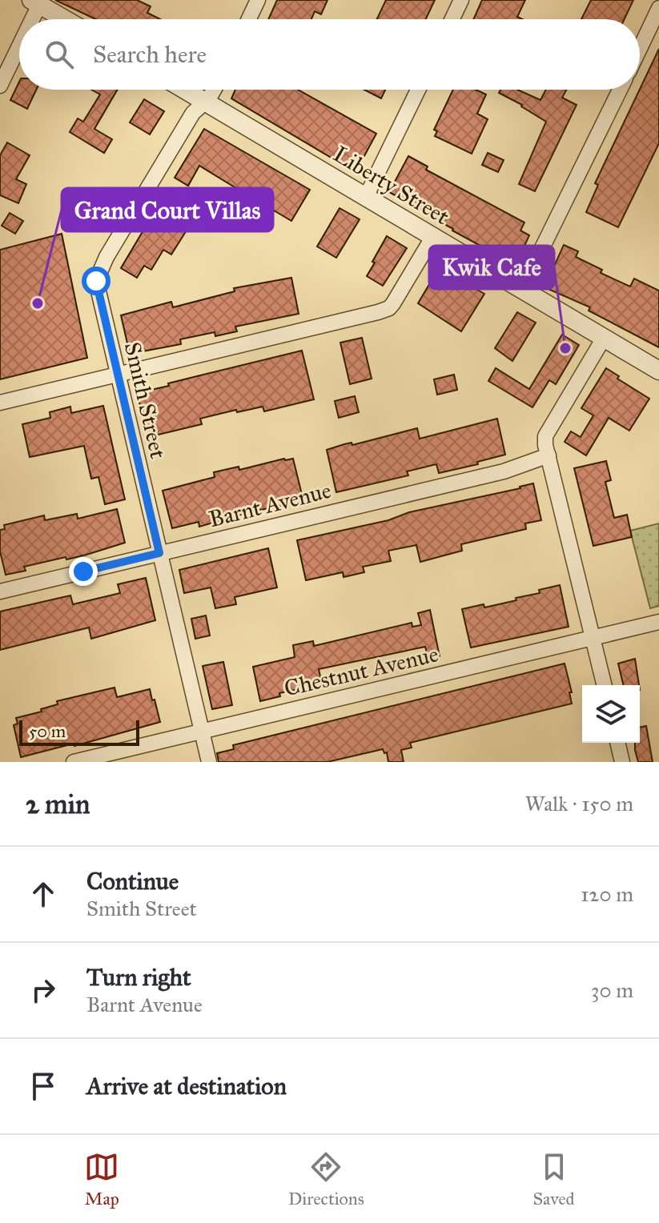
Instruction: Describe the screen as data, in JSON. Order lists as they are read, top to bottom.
{
  "streets": {
    "street": [
      "Liberty Street",
      "Smith Street",
      "Barnt Avenue",
      "Chestnut Avenue"
    ]
  },
  "crossings": [
    ["Liberty Street", "Smith Street"],
    ["Smith Street", "Barnt Avenue"],
    ["Smith Street", "Chestnut Avenue"]
  ],
  "places": ["Grand Court Villas", "Kwik Cafe"],
  "scale_bar": "50 m",
  "page": {
    "search": "Search here",
    "scale": "50 m",
    "heading": ["2 min", "Walk · 150 m"],
    "list": [
      ["Continue", "Smith Street", "120 m"],
      ["Turn right", "Barnt Avenue", "30 m"],
      "Arrive at destination"
    ],
    "nav": ["Map", "Directions", "Saved"]
  }
}
